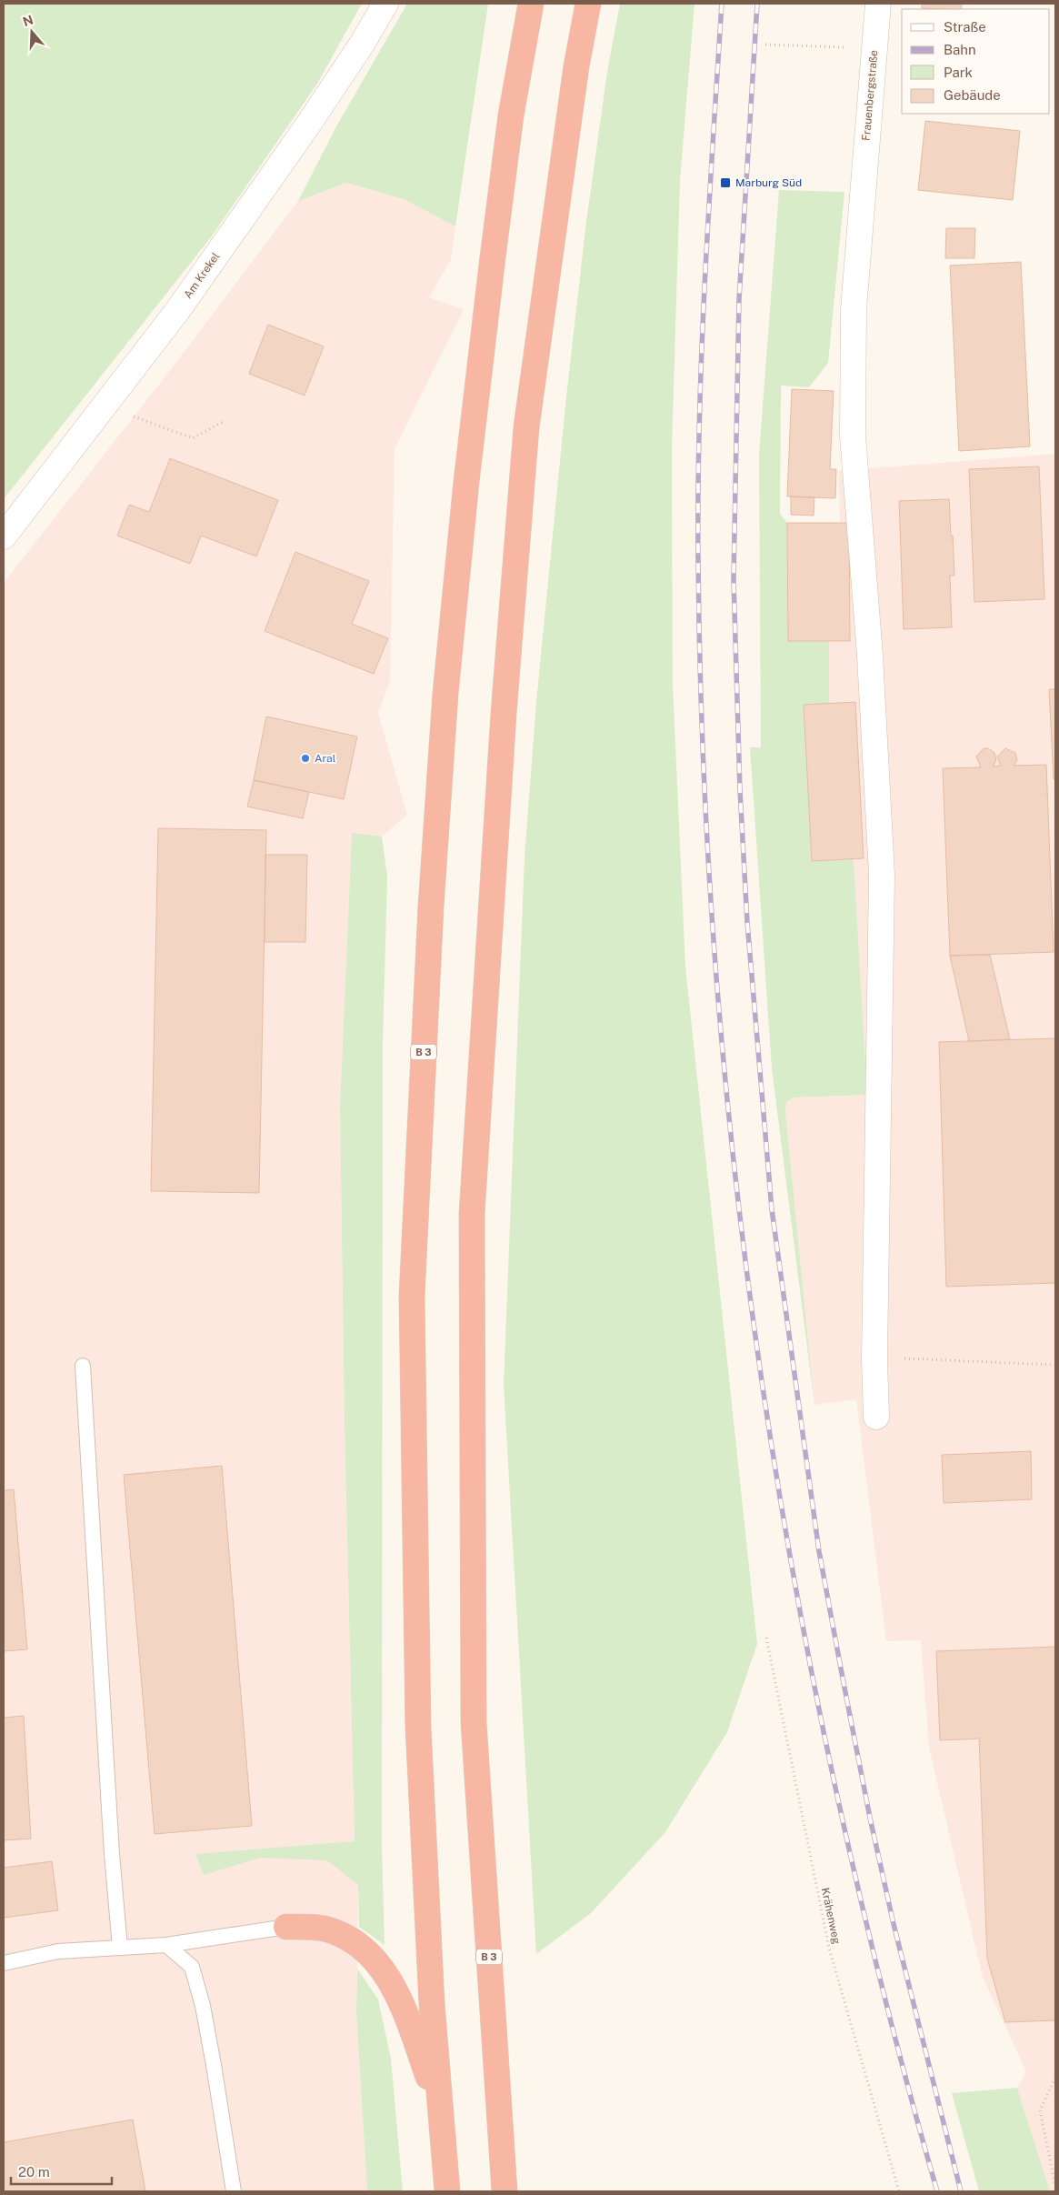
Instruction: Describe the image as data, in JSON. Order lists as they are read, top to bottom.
{
  "streets": {
    "highway": ["B 3"],
    "street": ["Frauenbergstraße", "Am Krekel"],
    "path": ["Krähenweg"]
  },
  "places": {
    "transit": ["Marburg Süd"],
    "other": ["Aral"]
  },
  "legend": [
    "Straße",
    "Bahn",
    "Park",
    "Gebäude"
  ],
  "scale_bar": "20 m",
  "north": "top"
}
